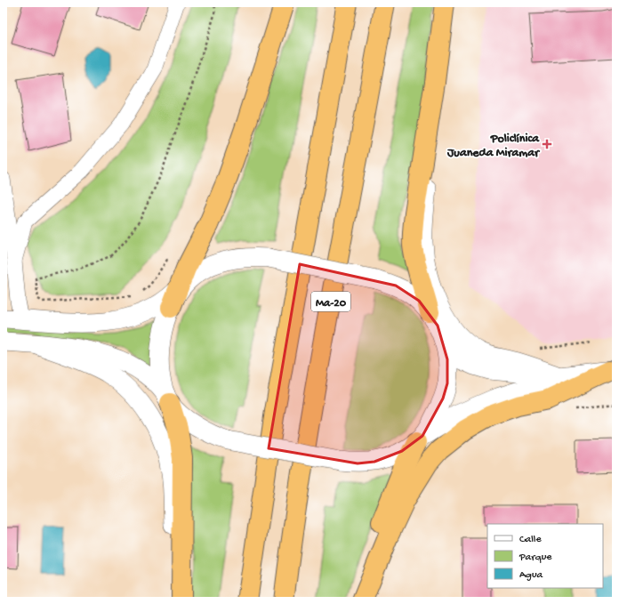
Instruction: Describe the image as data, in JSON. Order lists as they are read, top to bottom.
{
  "streets": {
    "highway": ["Ma-20"]
  },
  "places": {
    "health": ["Policlínica Juaneda Miramar"]
  },
  "legend": ["Calle", "Parque", "Agua"]
}
